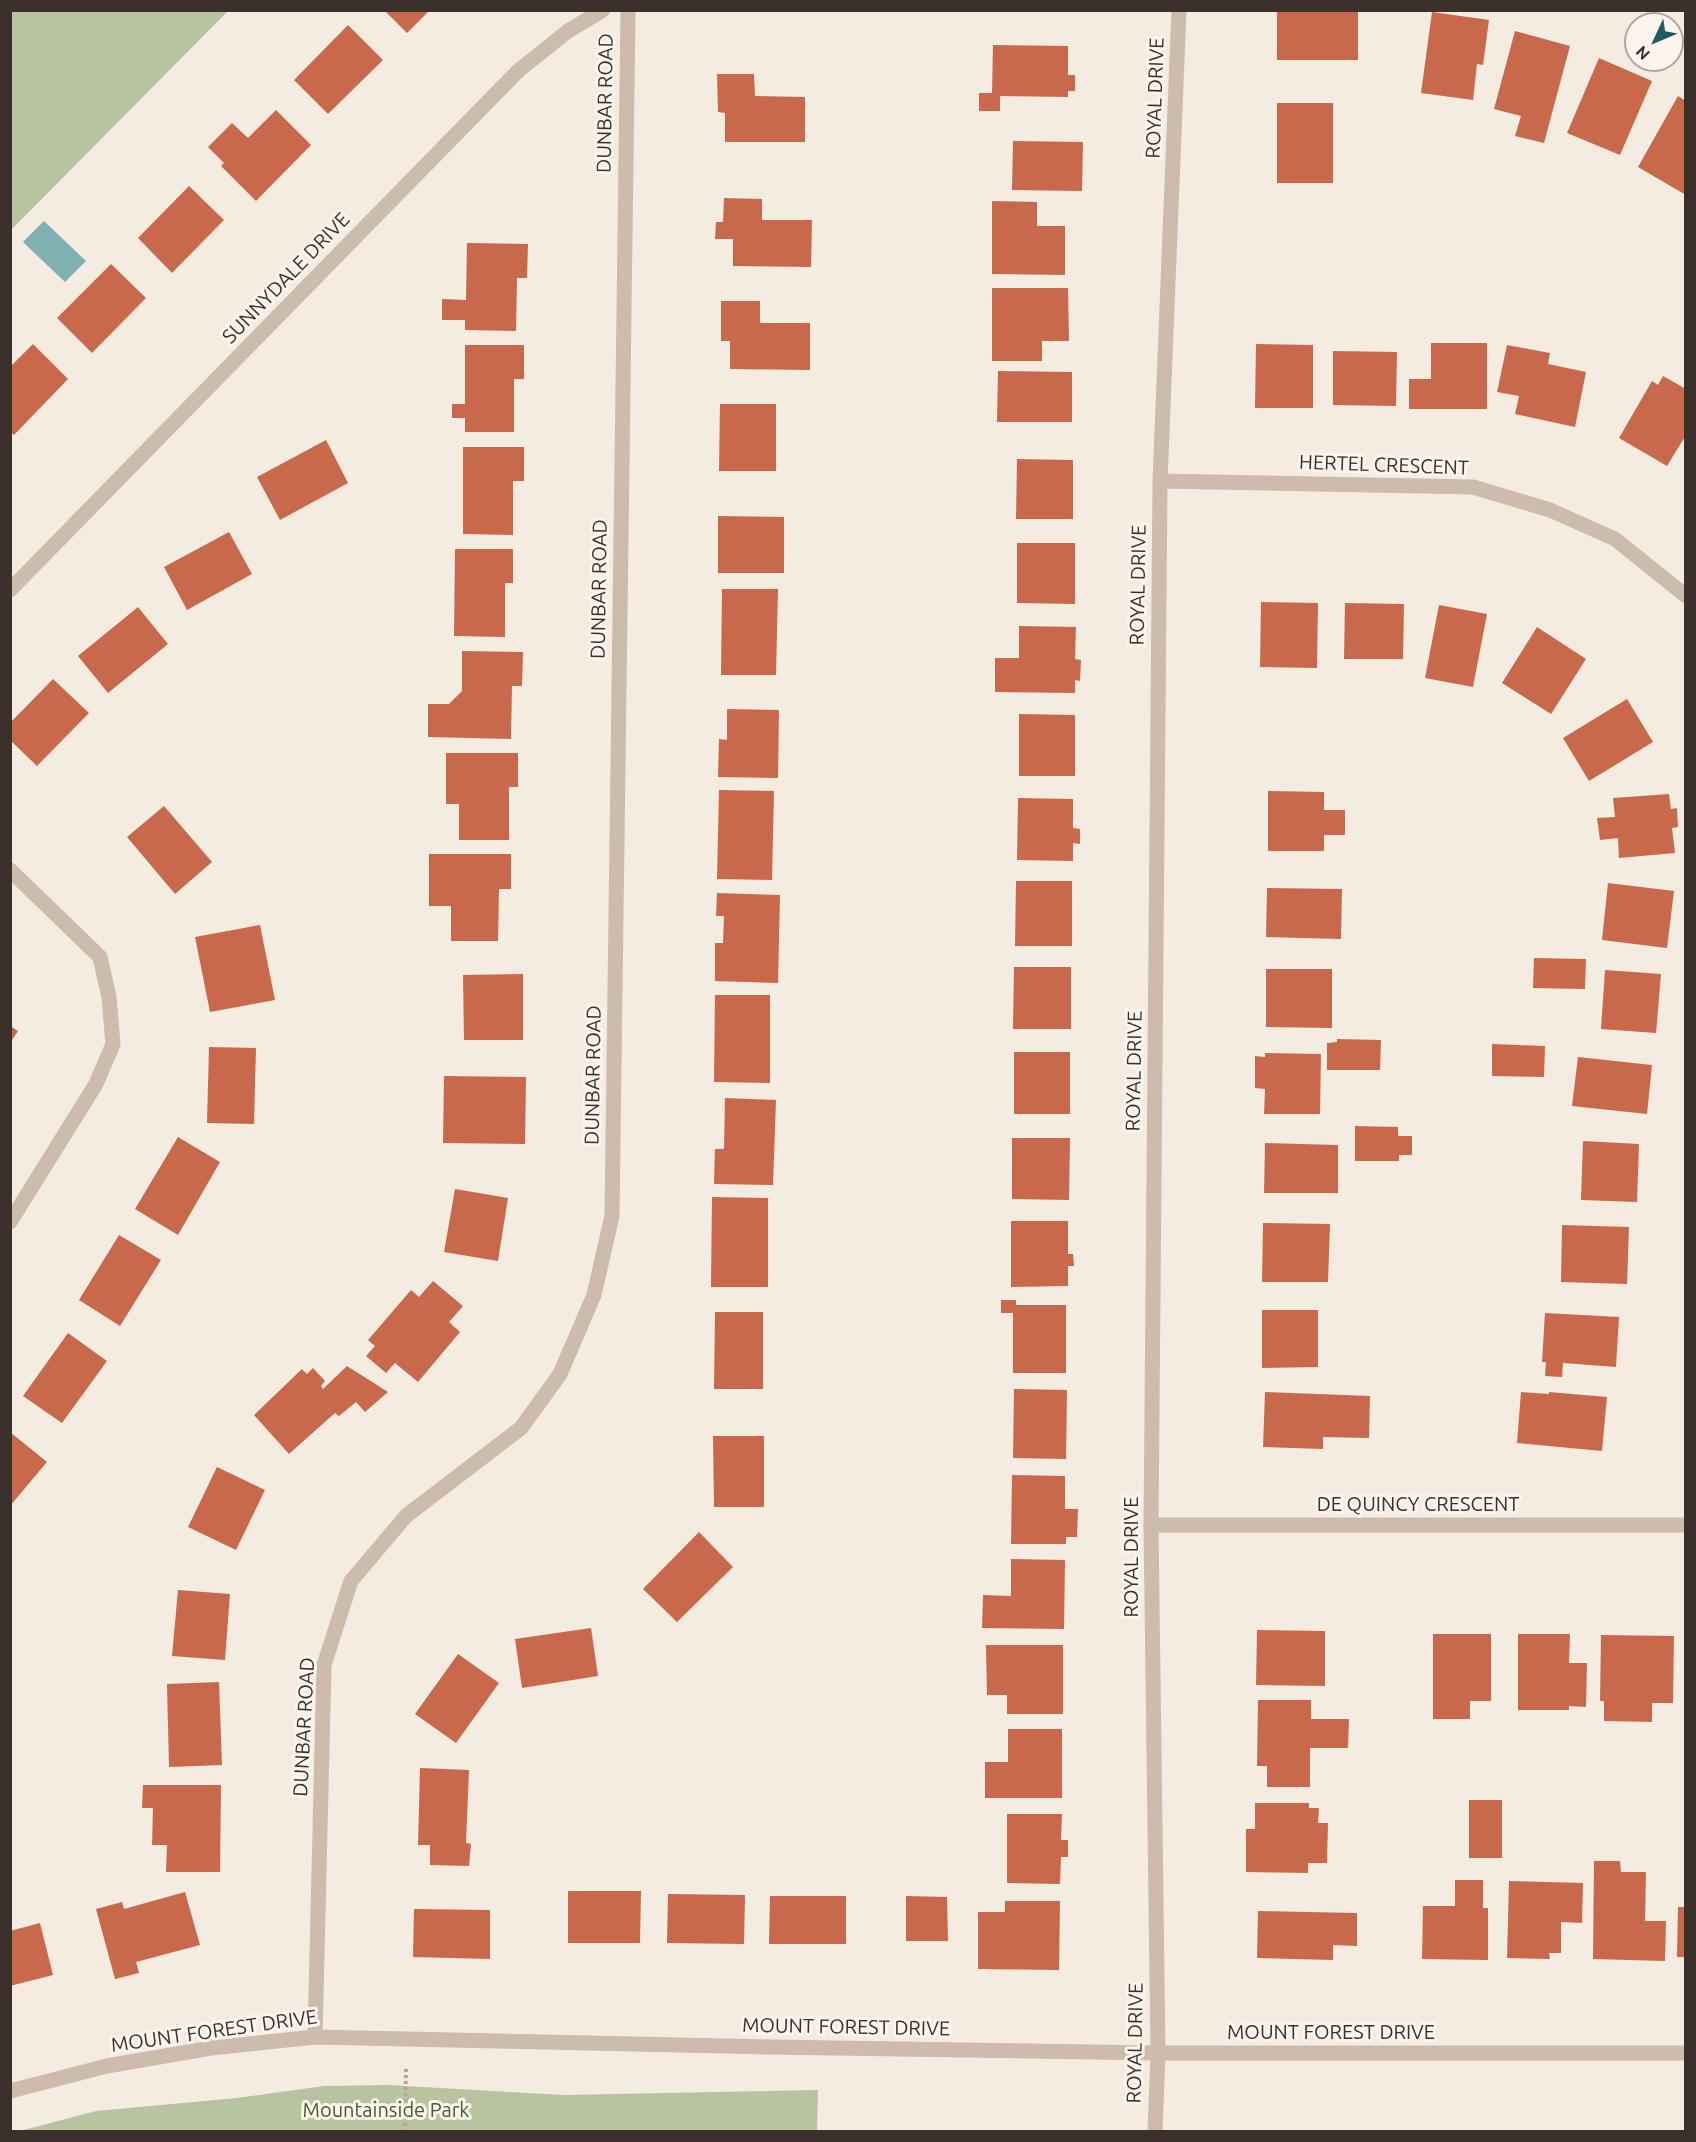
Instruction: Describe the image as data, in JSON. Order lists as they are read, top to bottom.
{
  "streets": {
    "street": [
      "ROYAL DRIVE",
      "DUNBAR ROAD",
      "SUNNYDALE DRIVE",
      "HERTEL CRESCENT",
      "DE QUINCY CRESCENT",
      "MOUNT FOREST DRIVE"
    ]
  },
  "crossings": [
    ["ROYAL DRIVE", "HERTEL CRESCENT"],
    ["ROYAL DRIVE", "DE QUINCY CRESCENT"],
    ["ROYAL DRIVE", "MOUNT FOREST DRIVE"],
    ["DUNBAR ROAD", "MOUNT FOREST DRIVE"]
  ],
  "parks": ["Mountainside Park"],
  "north": "bottom left"
}
